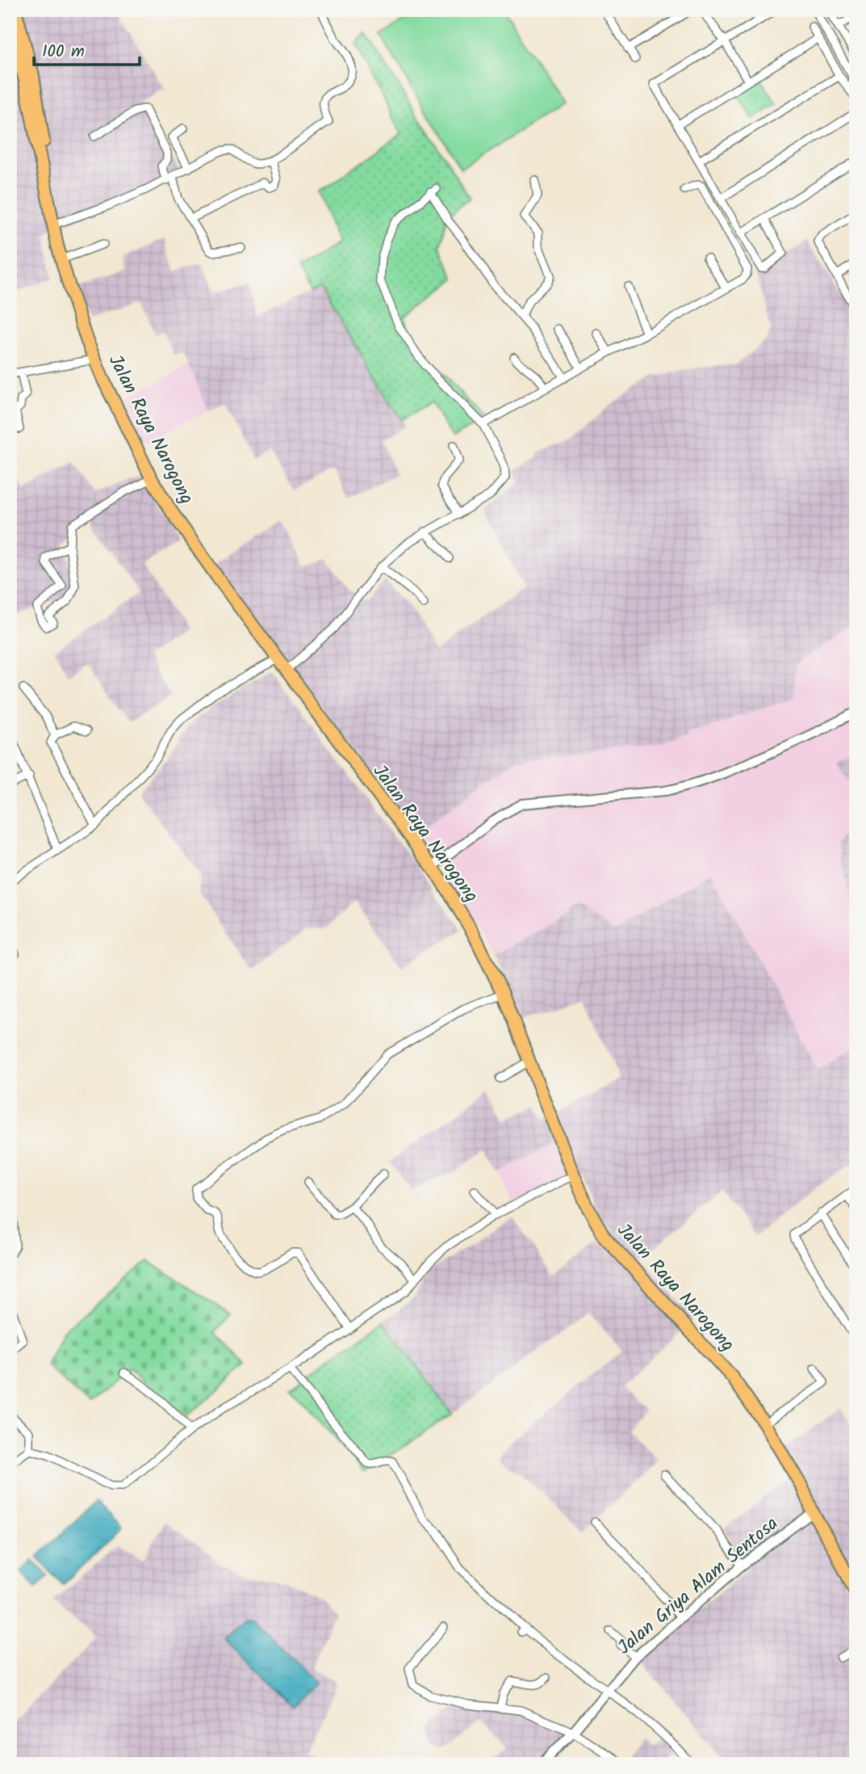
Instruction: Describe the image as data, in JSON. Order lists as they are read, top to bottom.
{
  "streets": {
    "main road": ["Jalan Raya Narogong"],
    "street": ["Jalan Griya Alam Sentosa"]
  },
  "crossings": [
    ["Jalan Raya Narogong", "Jalan Griya Alam Sentosa"]
  ],
  "scale_bar": "100 m"
}
